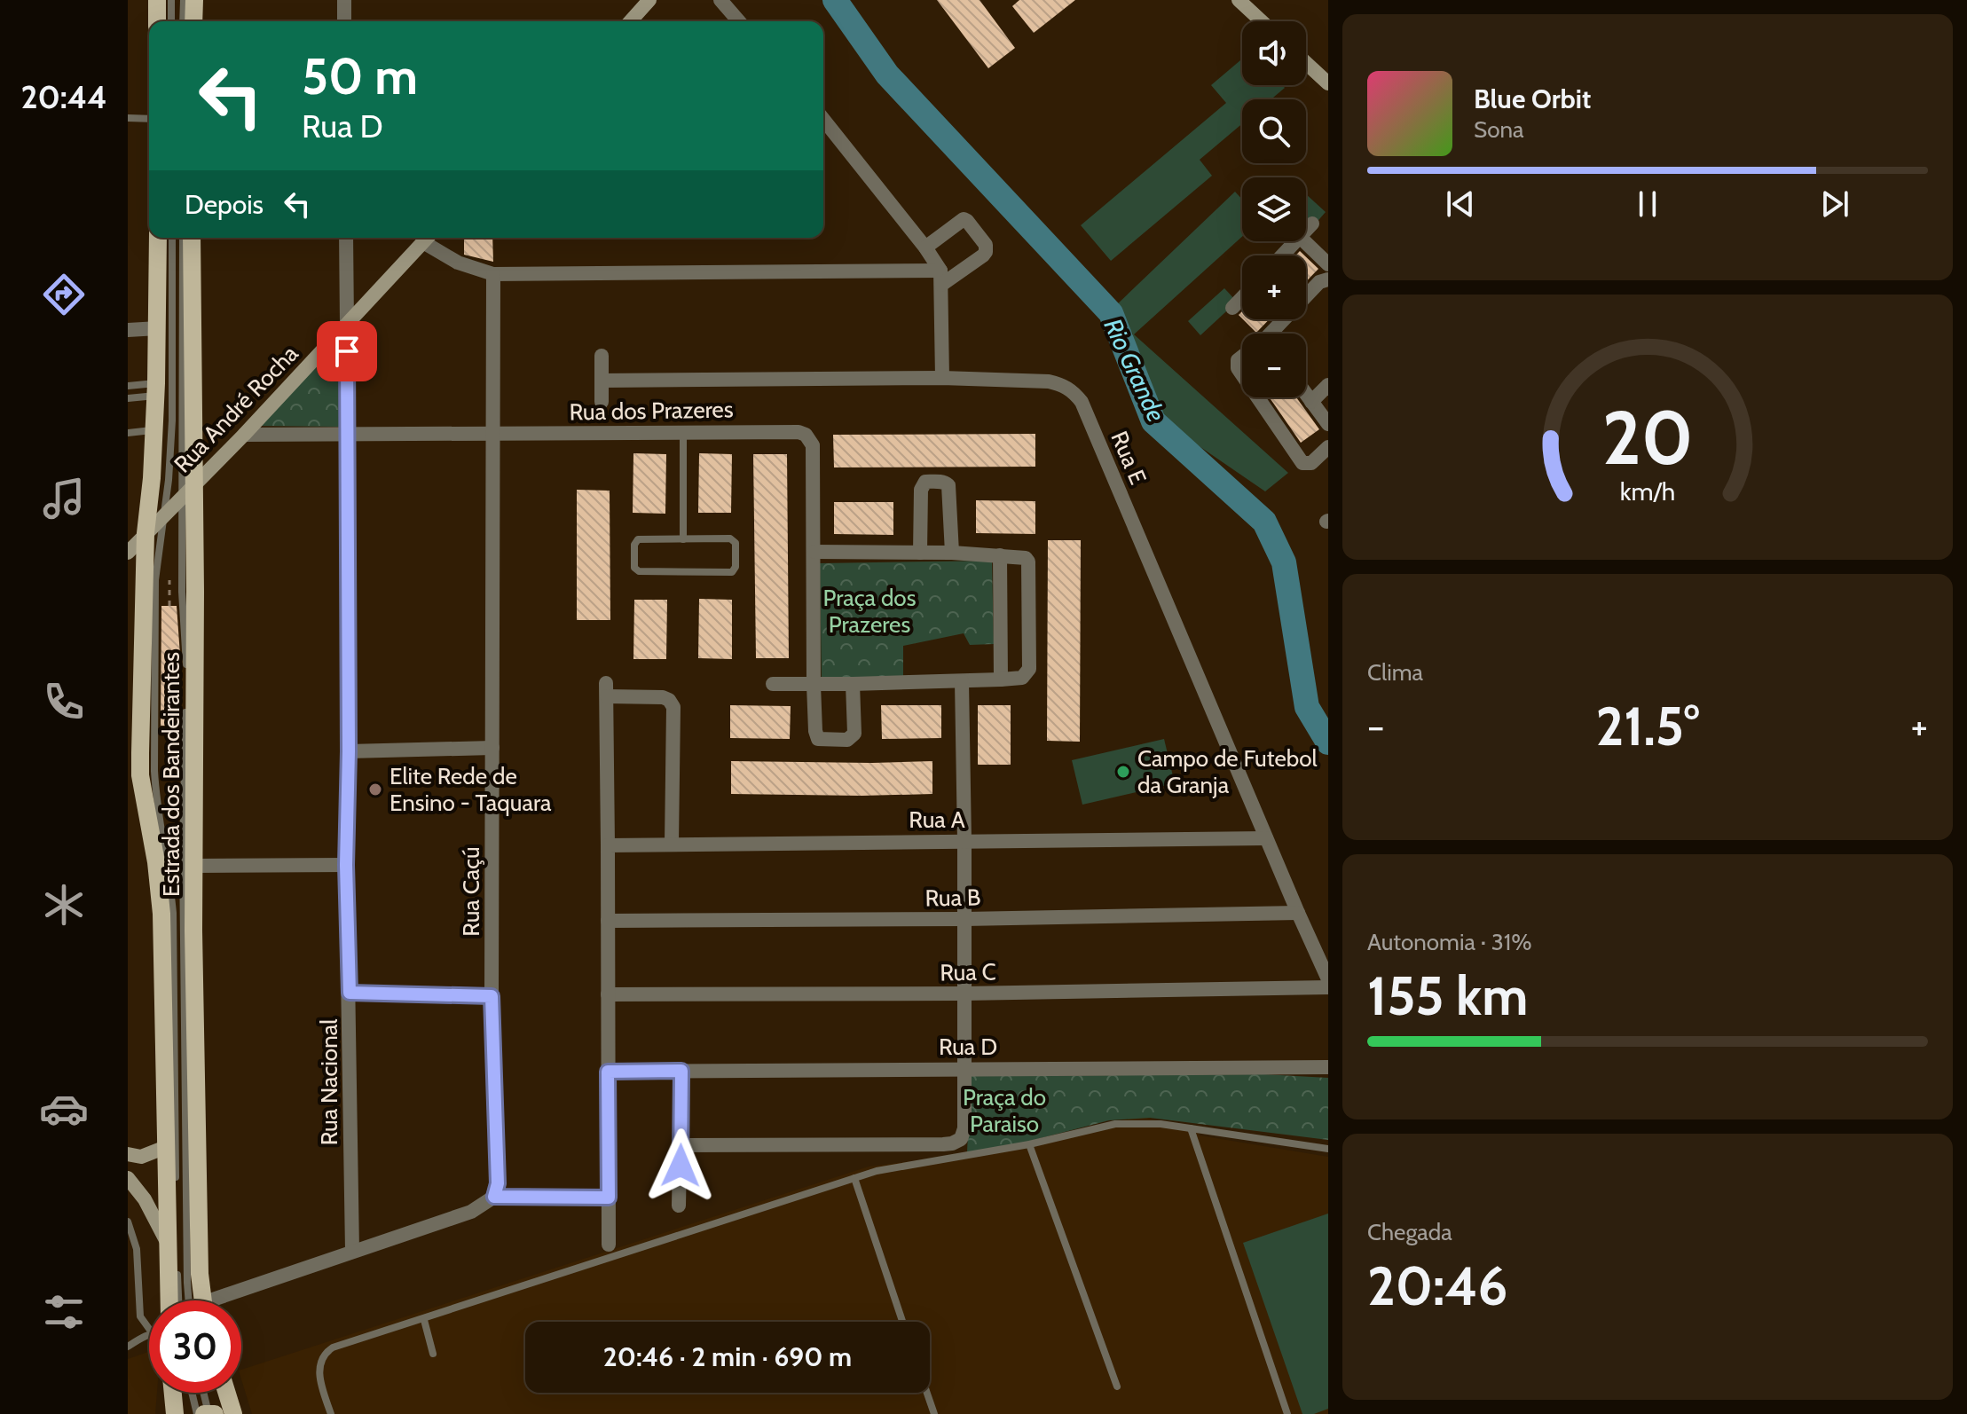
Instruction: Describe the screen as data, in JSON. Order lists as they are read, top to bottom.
{
  "streets": {
    "main road": ["Rua André Rocha", "Estrada dos Bandeirantes"],
    "street": [
      "Rua dos Prazeres",
      "Rua E",
      "Rua A",
      "Rua Caçú",
      "Rua B",
      "Rua C",
      "Rua D",
      "Rua Nacional"
    ]
  },
  "crossings": [
    ["Rua André Rocha", "Rua dos Prazeres"],
    ["Rua André Rocha", "Estrada dos Bandeirantes"],
    ["Rua André Rocha", "Rua Nacional"],
    ["Rua dos Prazeres", "Rua Caçú"],
    ["Rua dos Prazeres", "Rua Nacional"],
    ["Rua E", "Rua A"],
    ["Rua E", "Rua B"]
  ],
  "water": ["Rio Grande"],
  "parks": ["Praça dos Prazeres", "Praça do Paraiso"],
  "places": ["Campo de Futebol da Granja", "Elite Rede de Ensino - Taquara"],
  "page": {
    "tabs": "20:44",
    "map_buttons": ["+", "−"],
    "turn": ["50 m", "Rua D"],
    "song": ["Blue Orbit", "Sona"],
    "then": "Depois",
    "tile": [
      "Clima",
      ["Autonomia · 31%", "155 km"],
      ["Chegada", "20:46"]
    ],
    "heat": ["−", "21.5°", "+"],
    "limit": "30",
    "trip": "20:46 · 2 min · 690 m",
    "gauge": ["20", "km/h"]
  }
}
